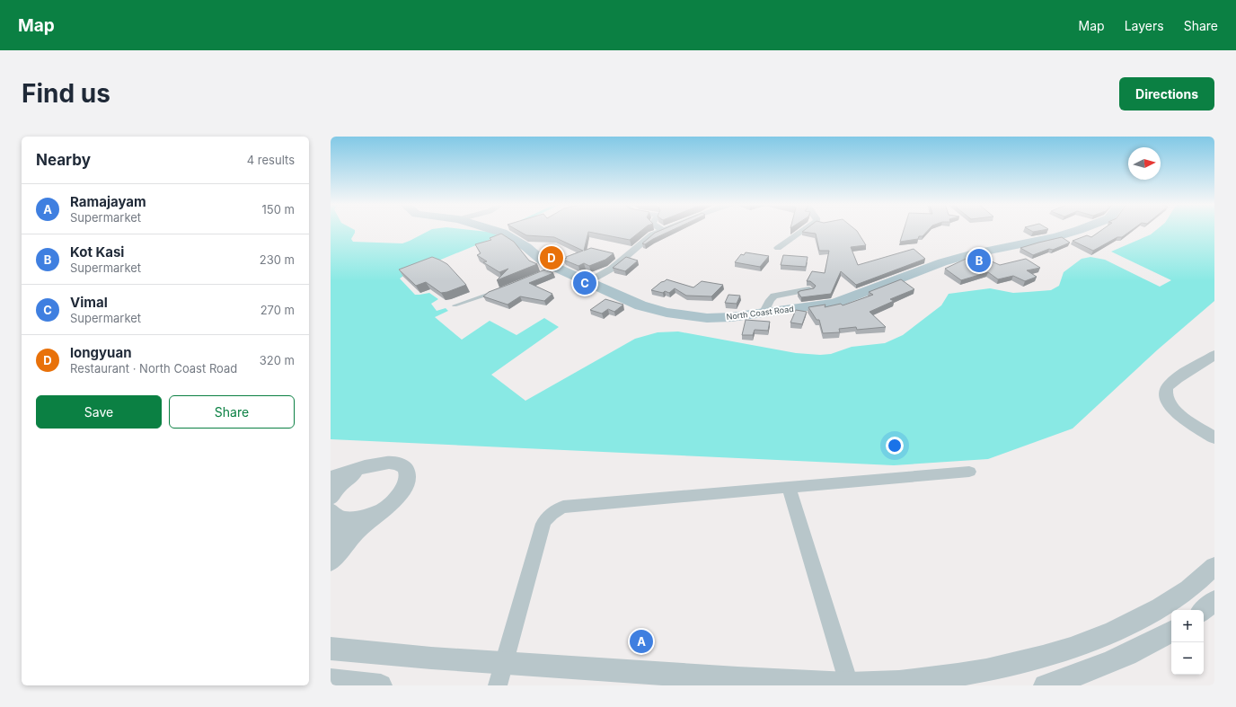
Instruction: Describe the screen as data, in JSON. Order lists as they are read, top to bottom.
{
  "streets": {
    "main road": ["North Coast Road"]
  },
  "north": "right",
  "page": {
    "header": "Map",
    "nav": ["Map", "Layers", "Share"],
    "buttons": [
      "Directions",
      ["Save", "Share"]
    ],
    "title": "Find us",
    "heading": ["Nearby", "4 results"],
    "list": [
      {
        "mark": "A",
        "name": "Ramajayam",
        "note": "Supermarket",
        "value": "150 m"
      },
      {
        "mark": "B",
        "name": "Kot Kasi",
        "note": "Supermarket",
        "value": "230 m"
      },
      {
        "mark": "C",
        "name": "Vimal",
        "note": "Supermarket",
        "value": "270 m"
      },
      {
        "mark": "D",
        "name": "longyuan",
        "note": "Restaurant · North Coast Road",
        "value": "320 m"
      }
    ],
    "pins": [
      "D",
      "B",
      "C",
      "A"
    ],
    "map_buttons": ["+", "−"]
  }
}
